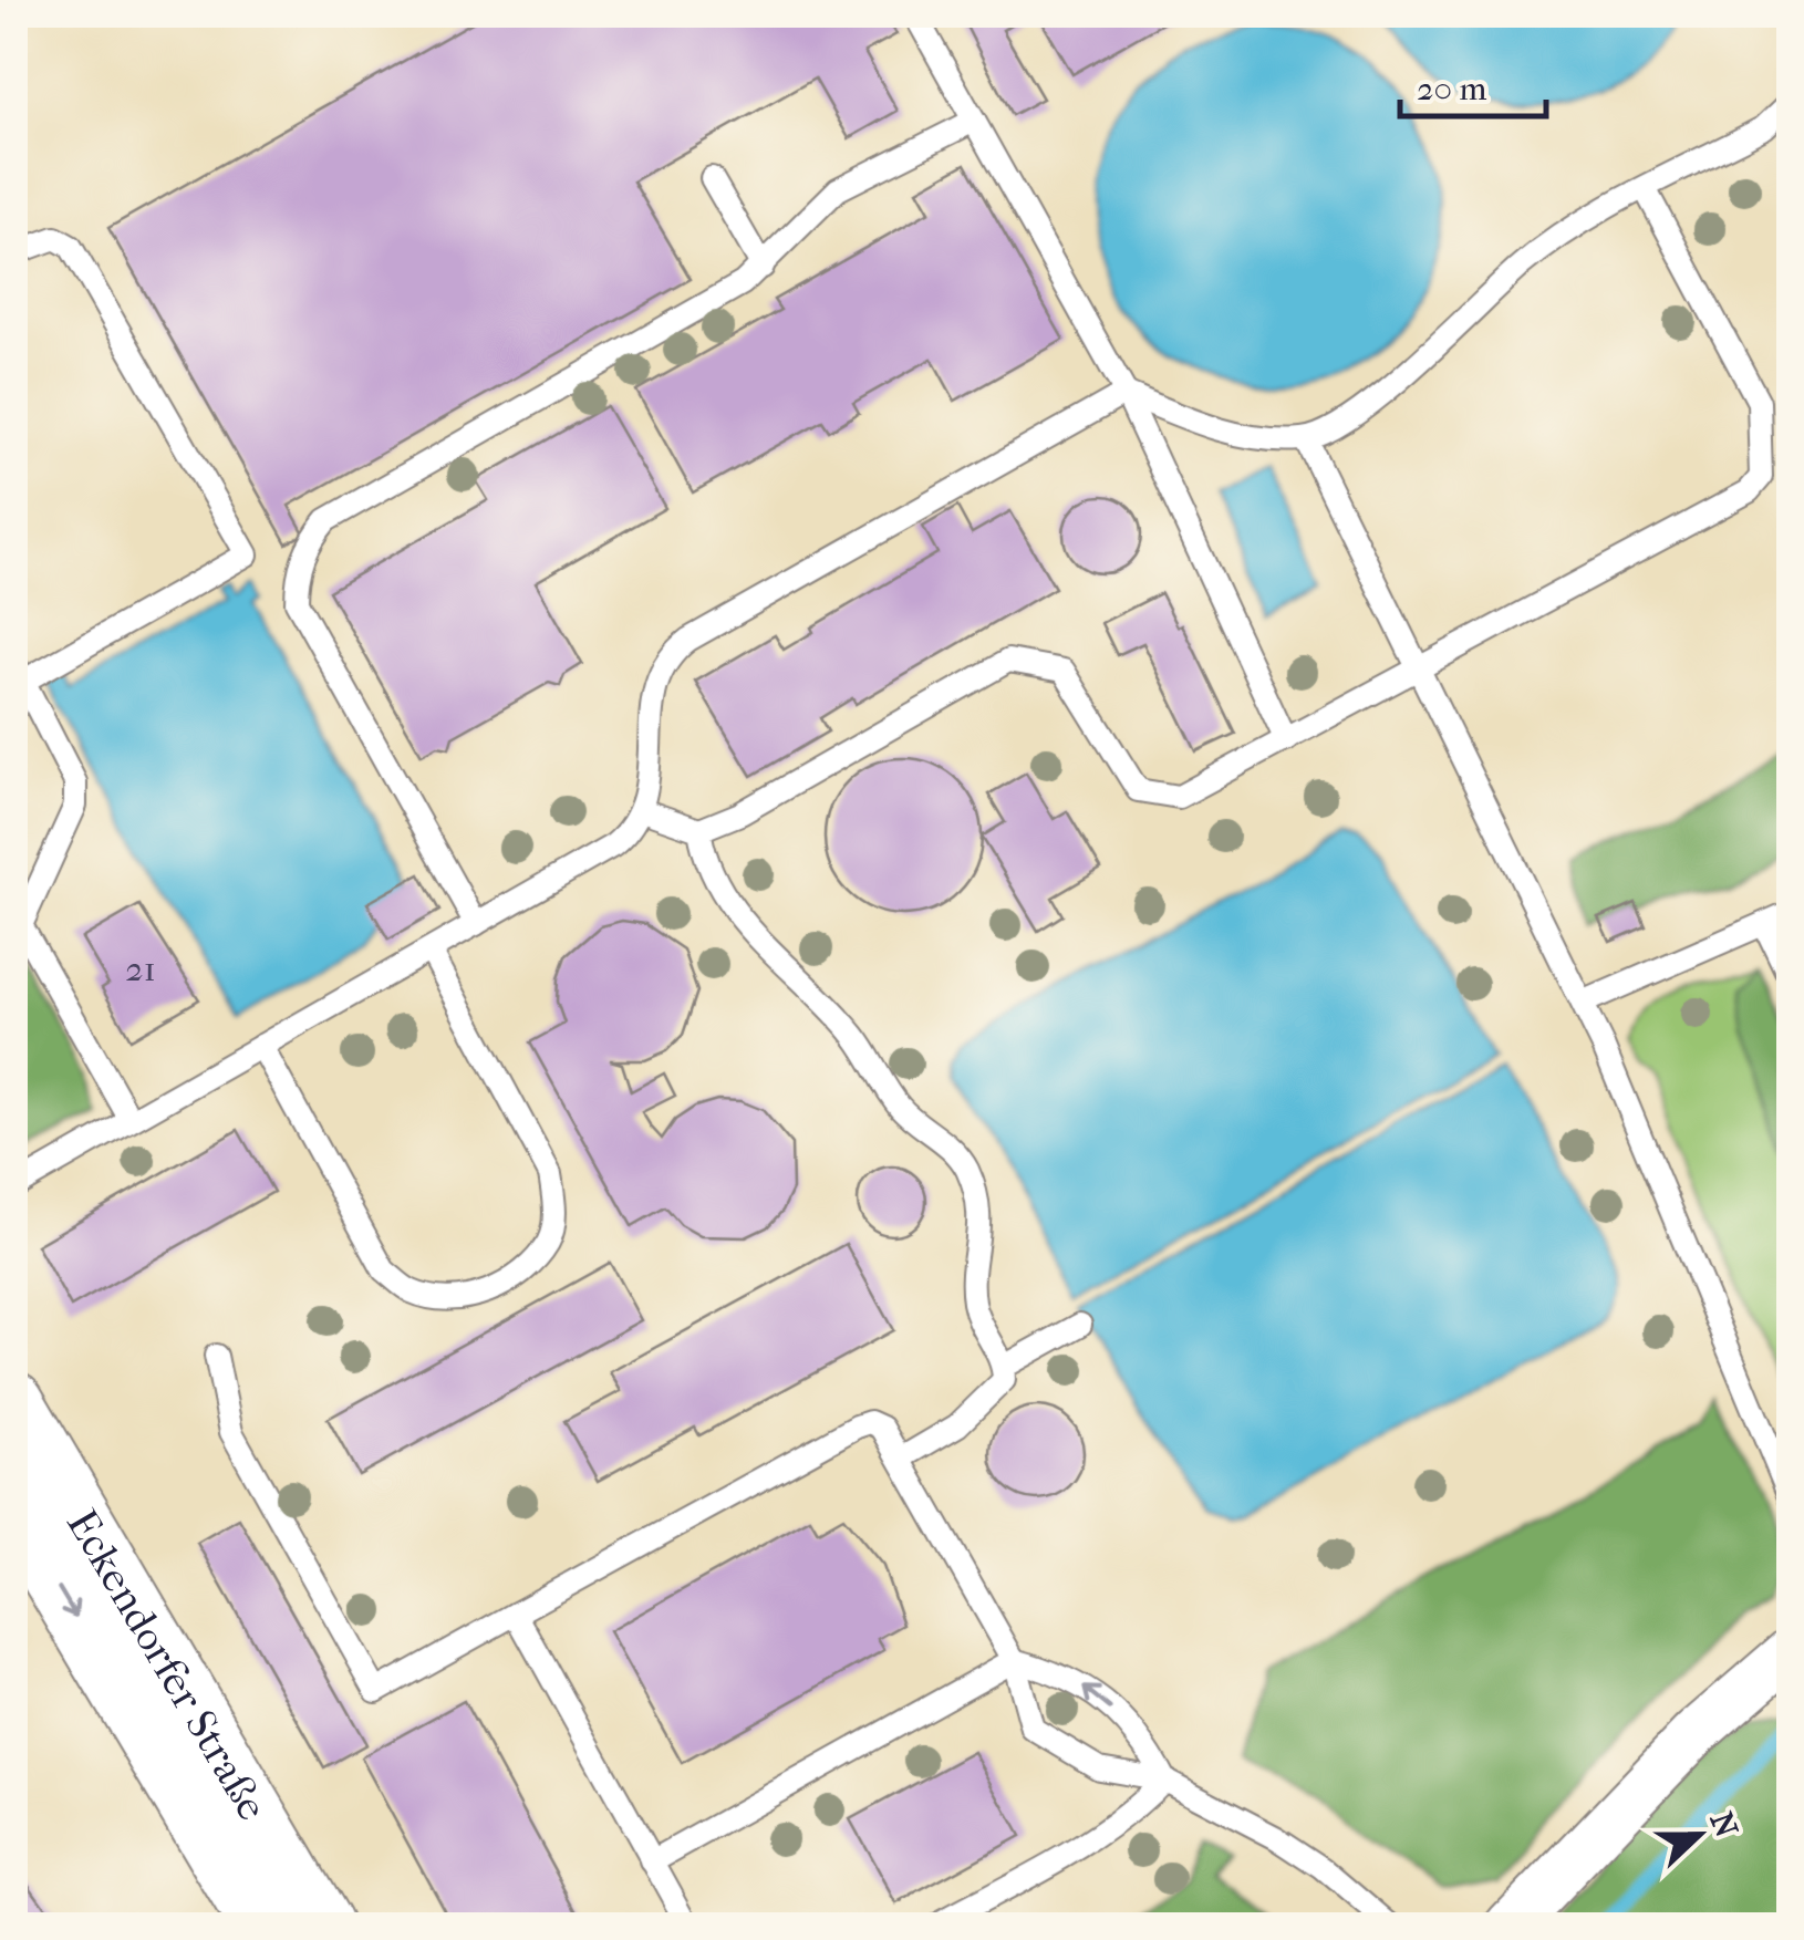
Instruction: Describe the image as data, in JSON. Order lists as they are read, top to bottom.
{
  "streets": {
    "main road": ["Eckendorfer Straße"]
  },
  "house_numbers": ["21"],
  "scale_bar": "20 m",
  "north": "right"
}
